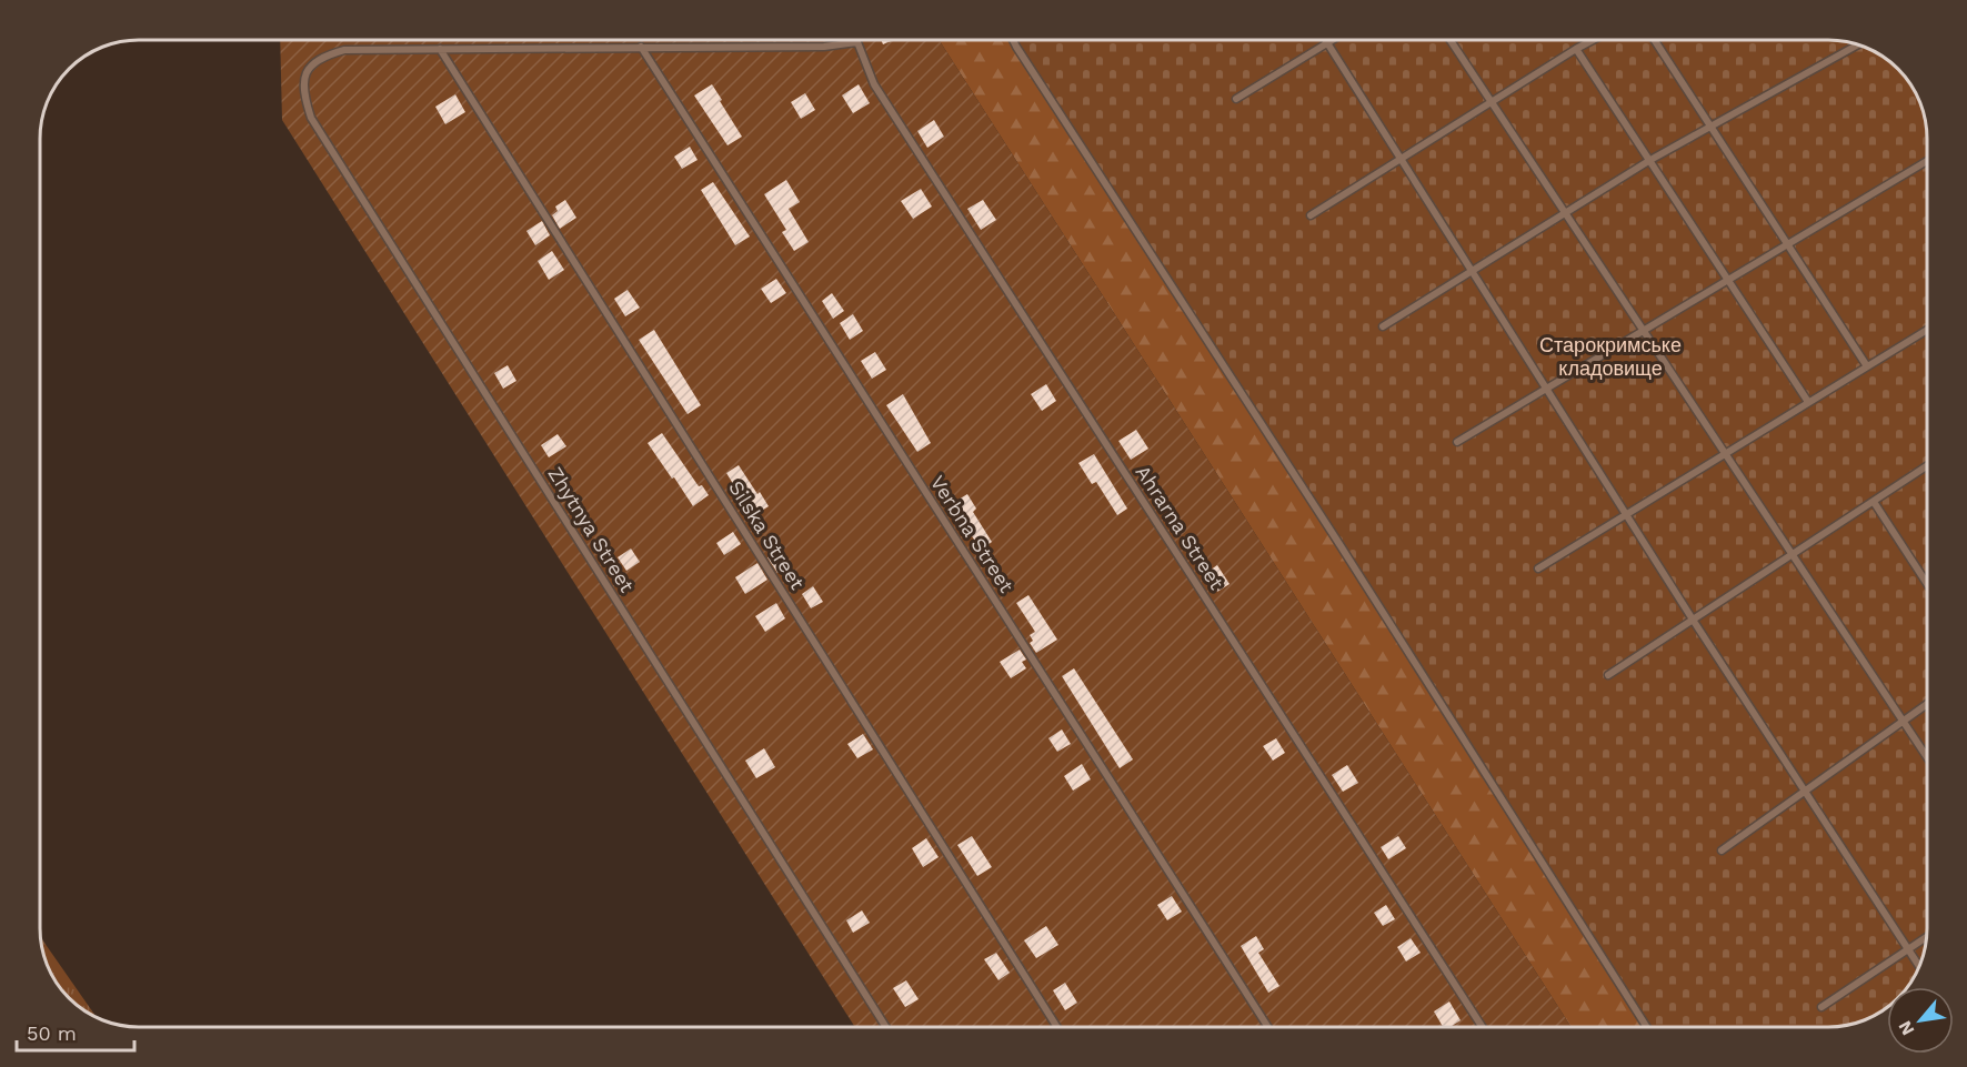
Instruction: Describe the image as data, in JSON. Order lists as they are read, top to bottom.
{
  "streets": {
    "lane": [
      "Ahrarna Street",
      "Zhytnya Street",
      "Verbna Street",
      "Silska Street"
    ]
  },
  "crossings": [
    ["Zhytnya Street", "Silska Street"]
  ],
  "parks": ["Старокримське кладовище"],
  "scale_bar": "50 m",
  "north": "bottom left"
}
